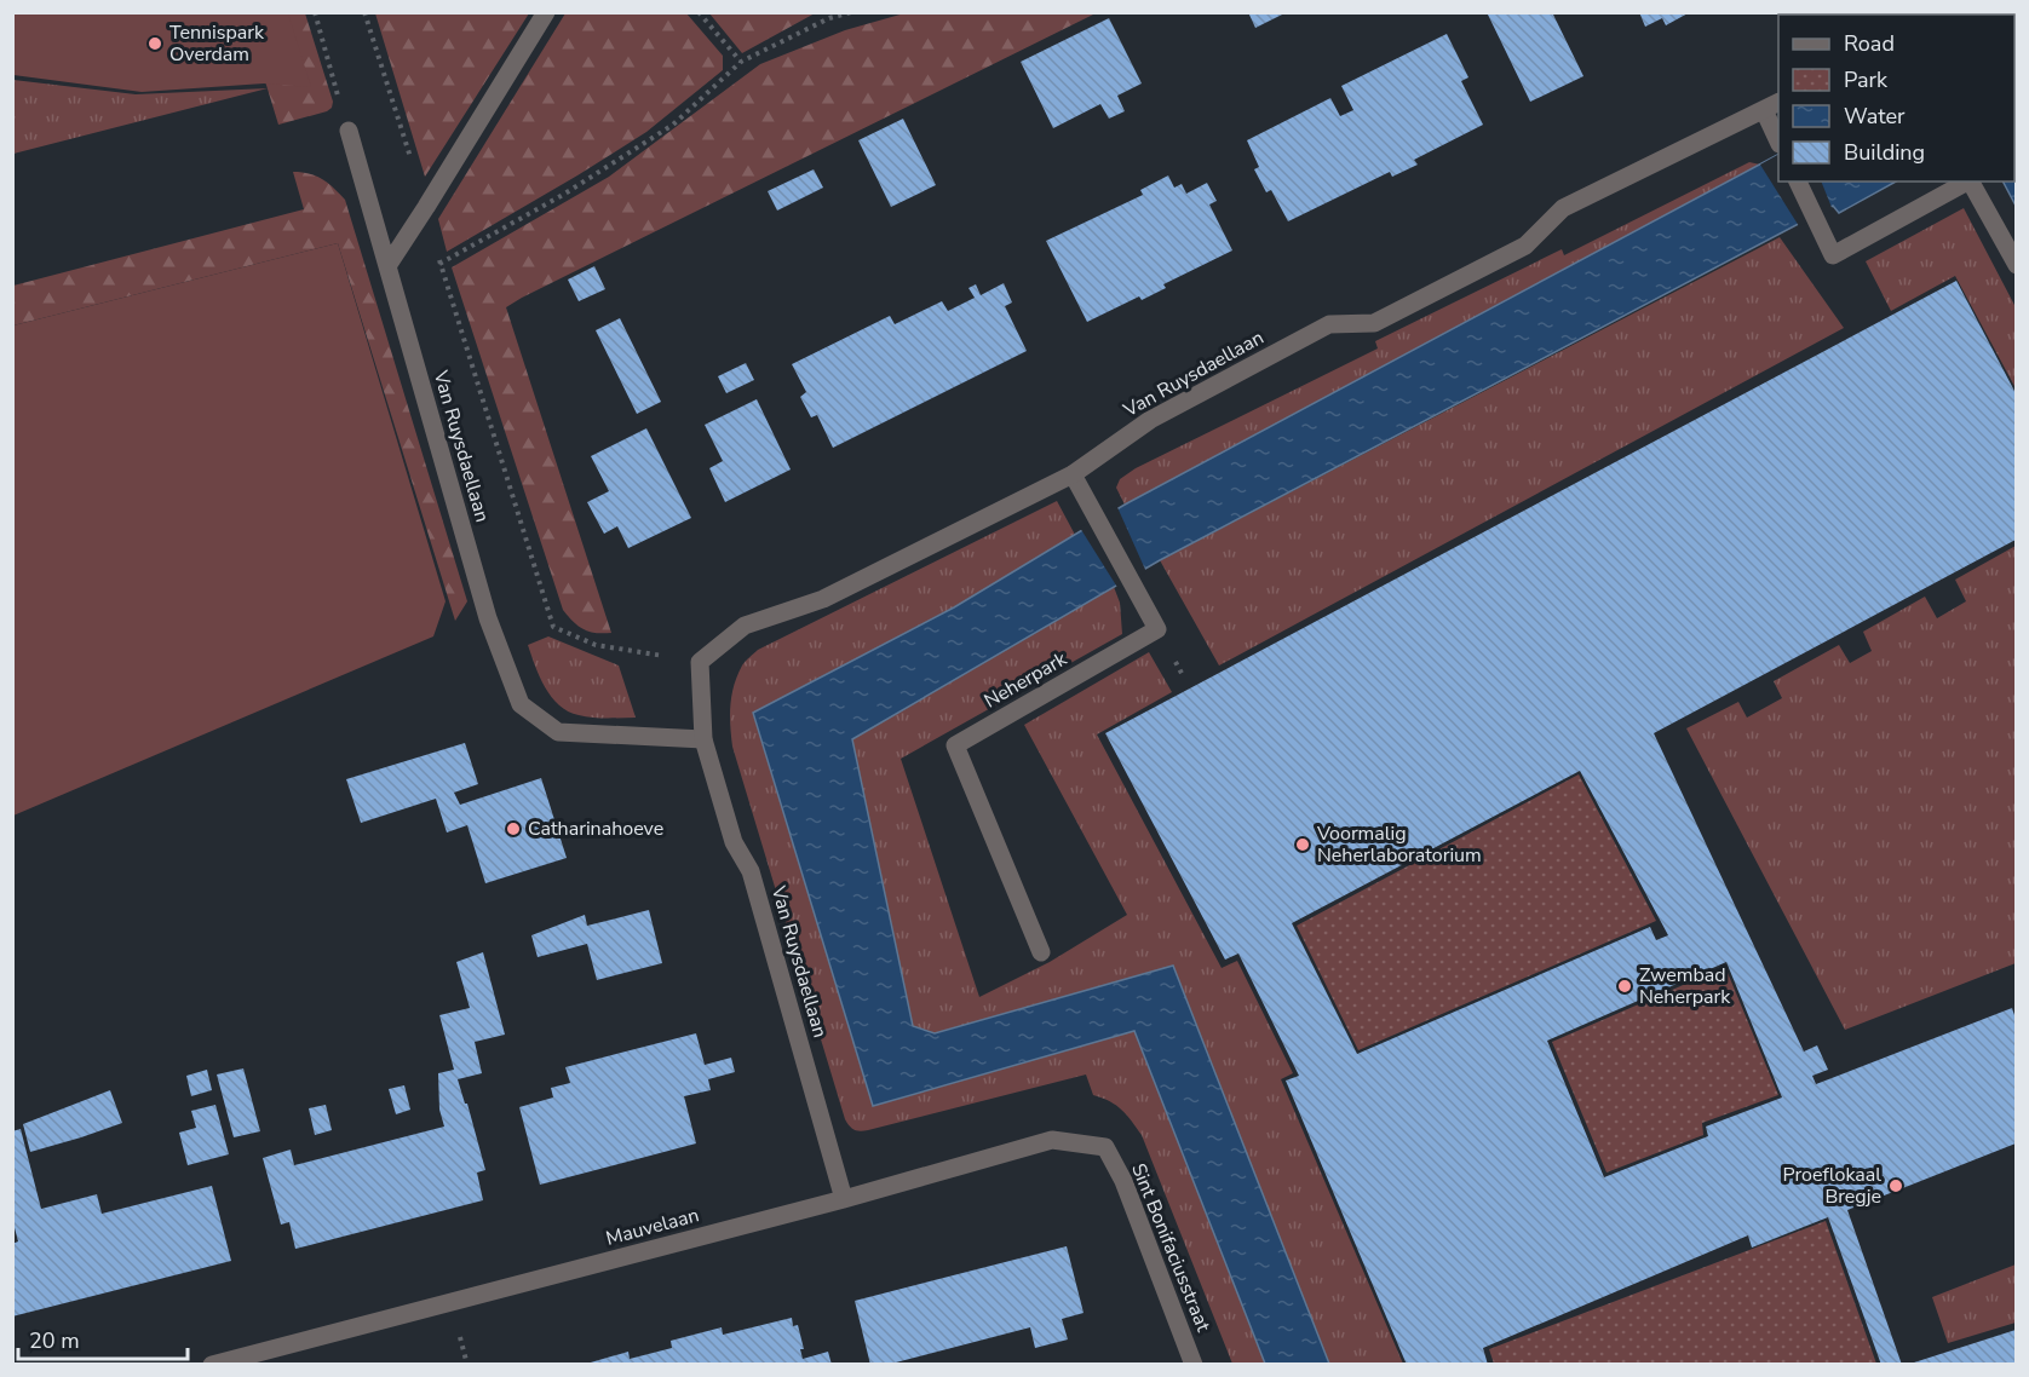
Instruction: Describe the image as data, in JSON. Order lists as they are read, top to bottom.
{
  "streets": {
    "street": [
      "Van Ruysdaellaan",
      "Neherpark",
      "Mauvelaan",
      "Sint Bonifaciusstraat"
    ]
  },
  "crossings": [
    ["Van Ruysdaellaan", "Neherpark"],
    ["Van Ruysdaellaan", "Mauvelaan"],
    ["Mauvelaan", "Sint Bonifaciusstraat"]
  ],
  "places": [
    "Tennispark Overdam",
    "Catharinahoeve",
    "Voormalig Neherlaboratorium",
    "Zwembad Neherpark",
    "Proeflokaal Bregje"
  ],
  "legend": [
    "Road",
    "Park",
    "Water",
    "Building"
  ],
  "scale_bar": "20 m"
}
